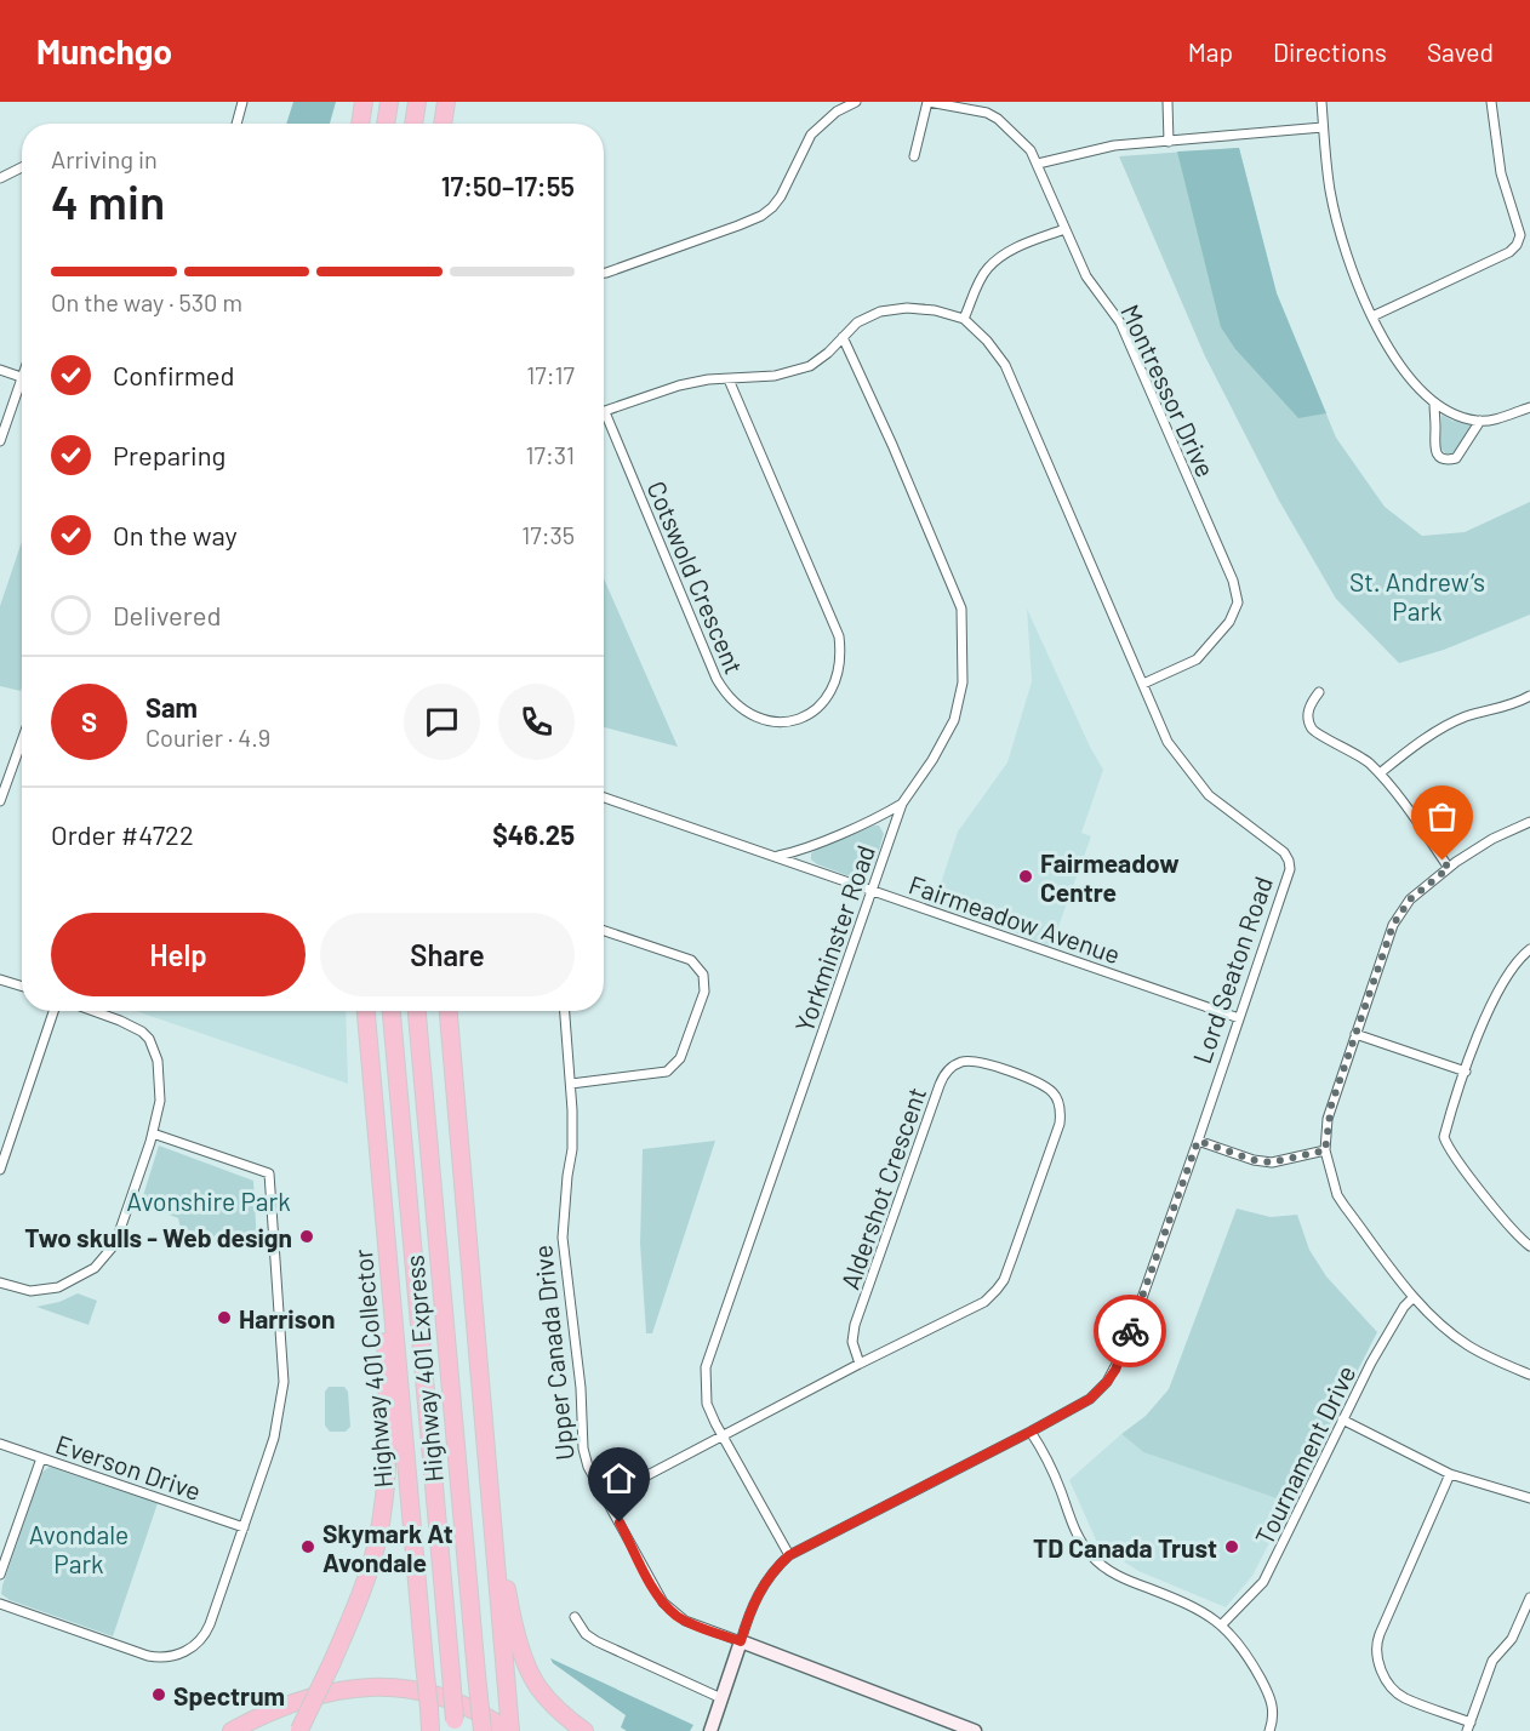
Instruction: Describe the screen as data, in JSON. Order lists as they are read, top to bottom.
{
  "streets": {
    "highway": ["Highway 401 Collector", "Highway 401 Express"],
    "street": [
      "Montressor Drive",
      "Cotswold Crescent",
      "Fairmeadow Avenue",
      "Yorkminster Road",
      "Lord Seaton Road",
      "Aldershot Crescent",
      "Upper Canada Drive",
      "Tournament Drive",
      "Everson Drive"
    ]
  },
  "crossings": [
    ["Montressor Drive", "Lord Seaton Road"],
    ["Fairmeadow Avenue", "Yorkminster Road"],
    ["Fairmeadow Avenue", "Lord Seaton Road"],
    ["Yorkminster Road", "Lord Seaton Road"],
    ["Yorkminster Road", "Aldershot Crescent"],
    ["Lord Seaton Road", "Upper Canada Drive"],
    ["Aldershot Crescent", "Upper Canada Drive"]
  ],
  "parks": ["St. Andrew’s Park", "Avonshire Park", "Avondale Park"],
  "places": [
    "Fairmeadow Centre",
    "Two skulls - Web design",
    "Harrison",
    "Skymark At Avondale",
    "TD Canada Trust",
    "Spectrum"
  ],
  "page": {
    "header": "Munchgo",
    "nav": ["Map", "Directions", "Saved"],
    "heading": ["4 min", "Arriving in", "17:50–17:55"],
    "panel": [
      "Sam",
      "Courier · 4.9",
      "Order #4722",
      "$46.25"
    ],
    "bar": "On the way · 530 m",
    "list": [
      ["Confirmed", "17:17"],
      ["Preparing", "17:31"],
      ["On the way", "17:35"],
      "Delivered"
    ],
    "round": "S",
    "buttons": ["Help", "Share"]
  }
}
